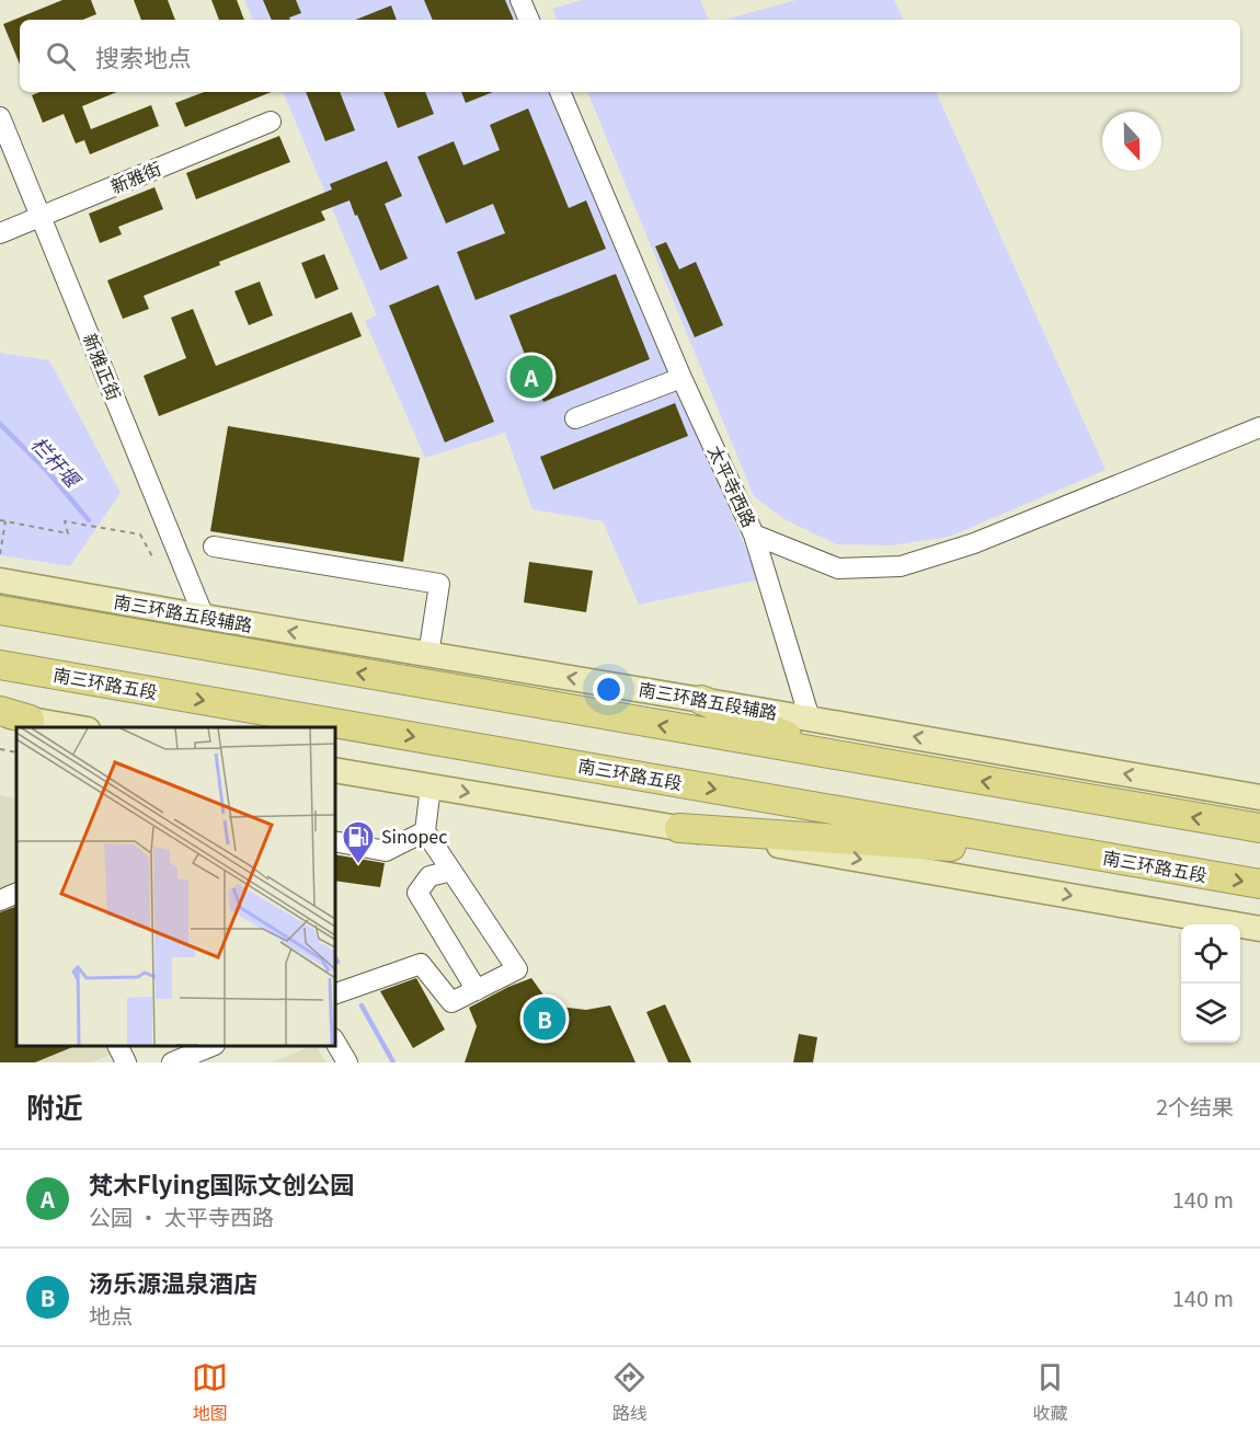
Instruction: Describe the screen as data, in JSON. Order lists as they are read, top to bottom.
{
  "streets": {
    "highway": ["南三环路五段"],
    "main road": ["南三环路五段辅路"],
    "street": ["新雅街", "新雅正街", "太平寺西路"]
  },
  "crossings": [
    ["新雅街", "新雅正街"],
    ["新雅正街", "南三环路五段辅路"]
  ],
  "water": ["栏杆堰"],
  "places": {
    "fuel station": ["Sinopec"]
  },
  "north": "bottom",
  "page": {
    "search": "搜索地点",
    "pins": ["A", "B"],
    "heading": ["附近", "2个结果"],
    "list": [
      {
        "mark": "A",
        "name": "梵木Flying国际文创公园",
        "note": "公园 · 太平寺西路",
        "value": "140 m"
      },
      {
        "mark": "B",
        "name": "汤乐源温泉酒店",
        "note": "地点",
        "value": "140 m"
      }
    ],
    "nav": ["地图", "路线", "收藏"]
  }
}
